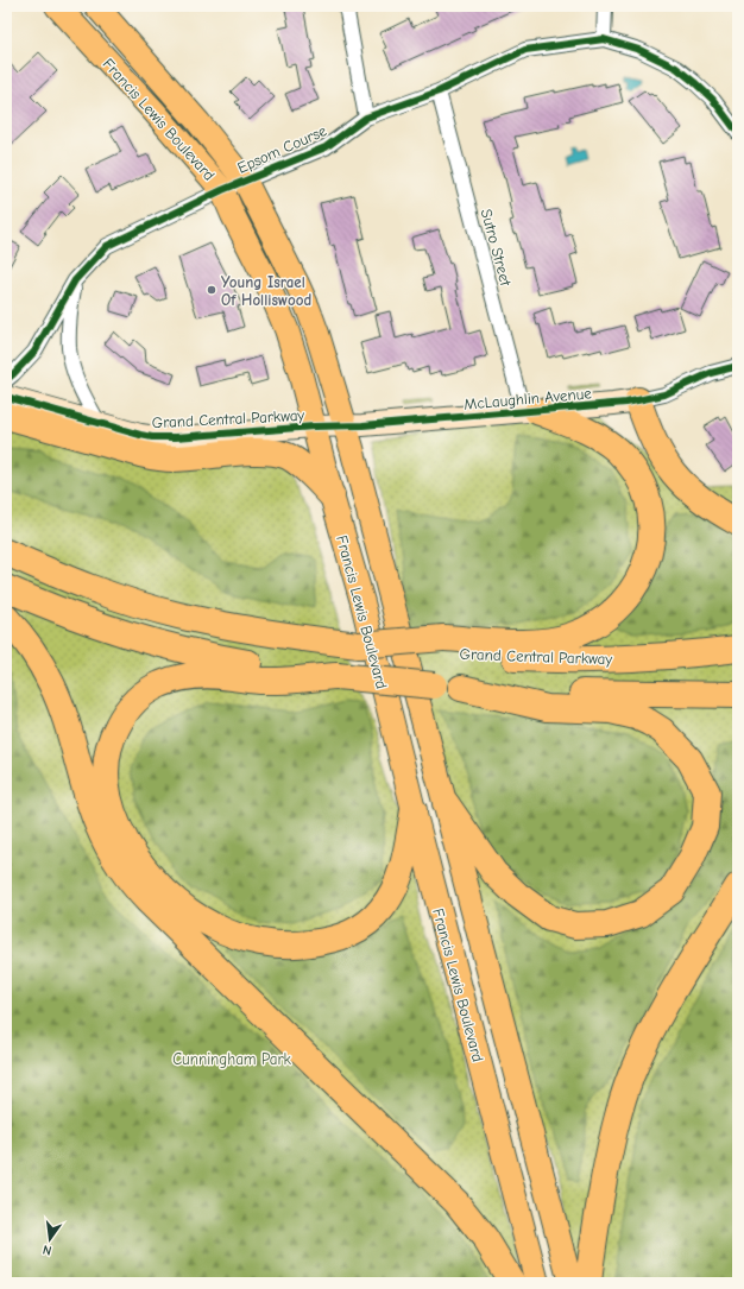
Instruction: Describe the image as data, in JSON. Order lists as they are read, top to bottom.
{
  "streets": {
    "highway": ["Grand Central Parkway"],
    "main road": ["Francis Lewis Boulevard"],
    "street": ["Epsom Course", "Sutro Street", "McLaughlin Avenue"]
  },
  "crossings": [
    ["Francis Lewis Boulevard", "Epsom Course"],
    ["Francis Lewis Boulevard", "McLaughlin Avenue"],
    ["Francis Lewis Boulevard", "Grand Central Parkway"],
    ["Epsom Course", "Sutro Street"],
    ["Sutro Street", "McLaughlin Avenue"],
    ["McLaughlin Avenue", "Grand Central Parkway"]
  ],
  "parks": ["Cunningham Park"],
  "places": ["Young Israel Of Holliswood"],
  "north": "bottom"
}
